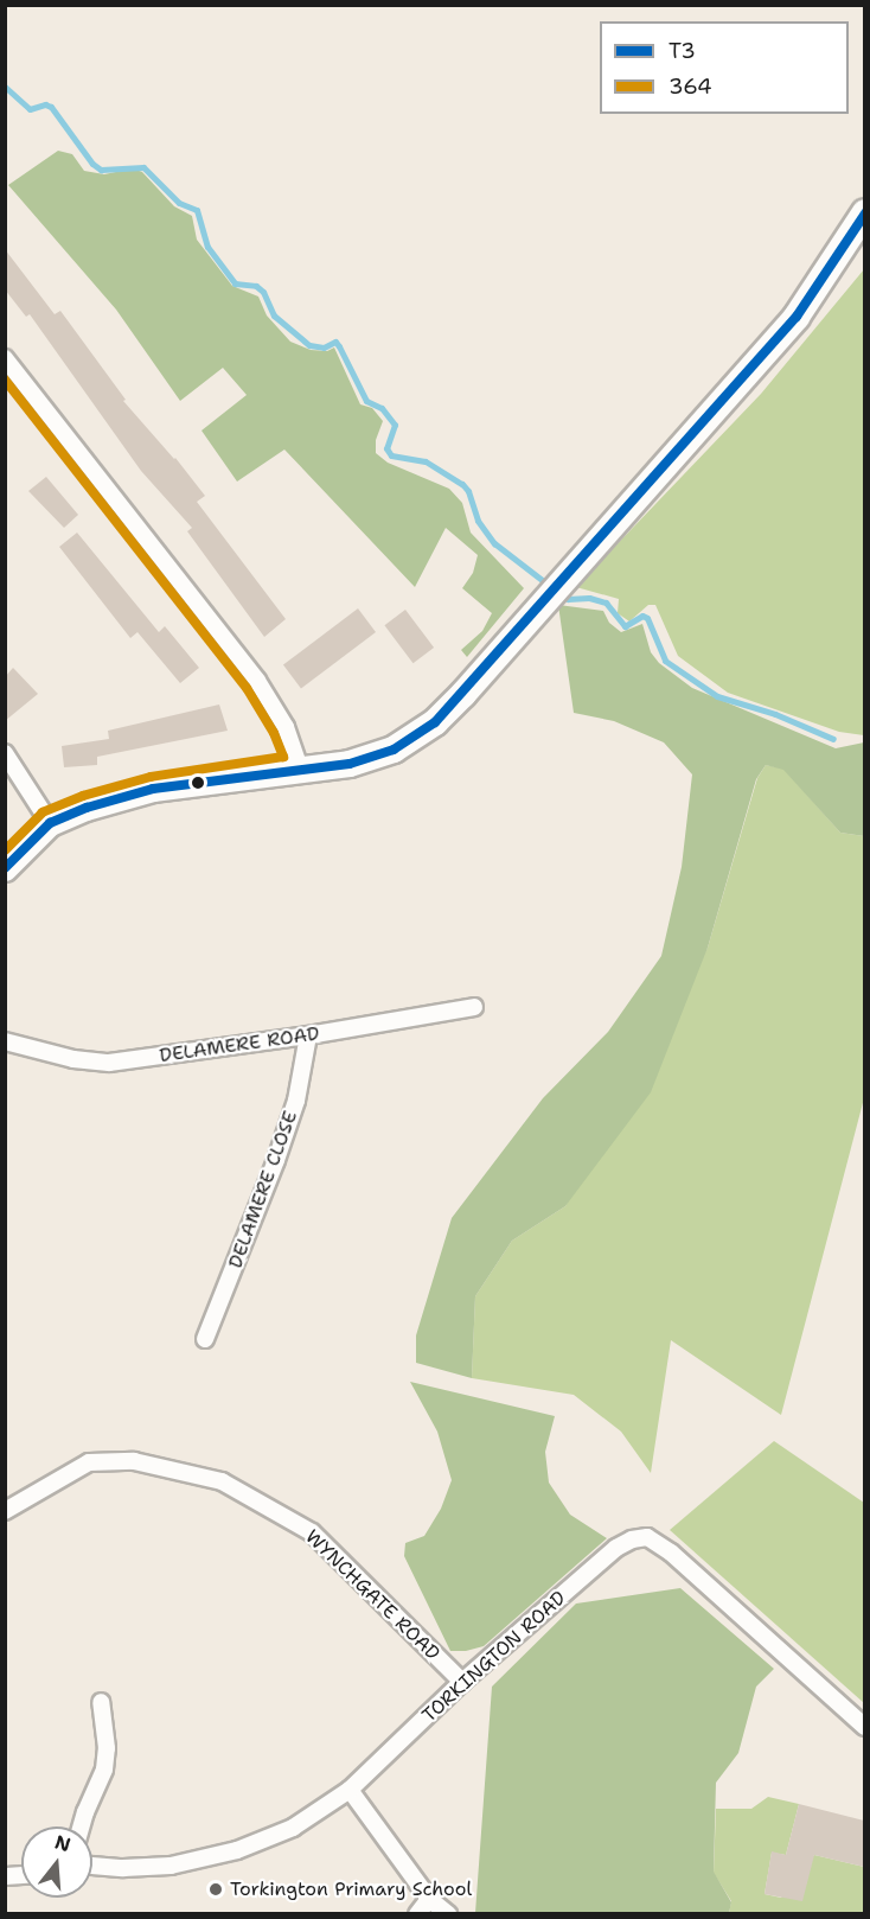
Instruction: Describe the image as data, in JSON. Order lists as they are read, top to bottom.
{
  "streets": {
    "street": [
      "DELAMERE ROAD",
      "DELAMERE CLOSE",
      "WYNCHGATE ROAD",
      "TORKINGTON ROAD"
    ]
  },
  "crossings": [
    ["DELAMERE ROAD", "DELAMERE CLOSE"],
    ["WYNCHGATE ROAD", "TORKINGTON ROAD"]
  ],
  "places": ["Torkington Primary School"],
  "lines": ["transit line T3", "transit line 364"],
  "legend": ["T3", "364"],
  "north": "top"
}
